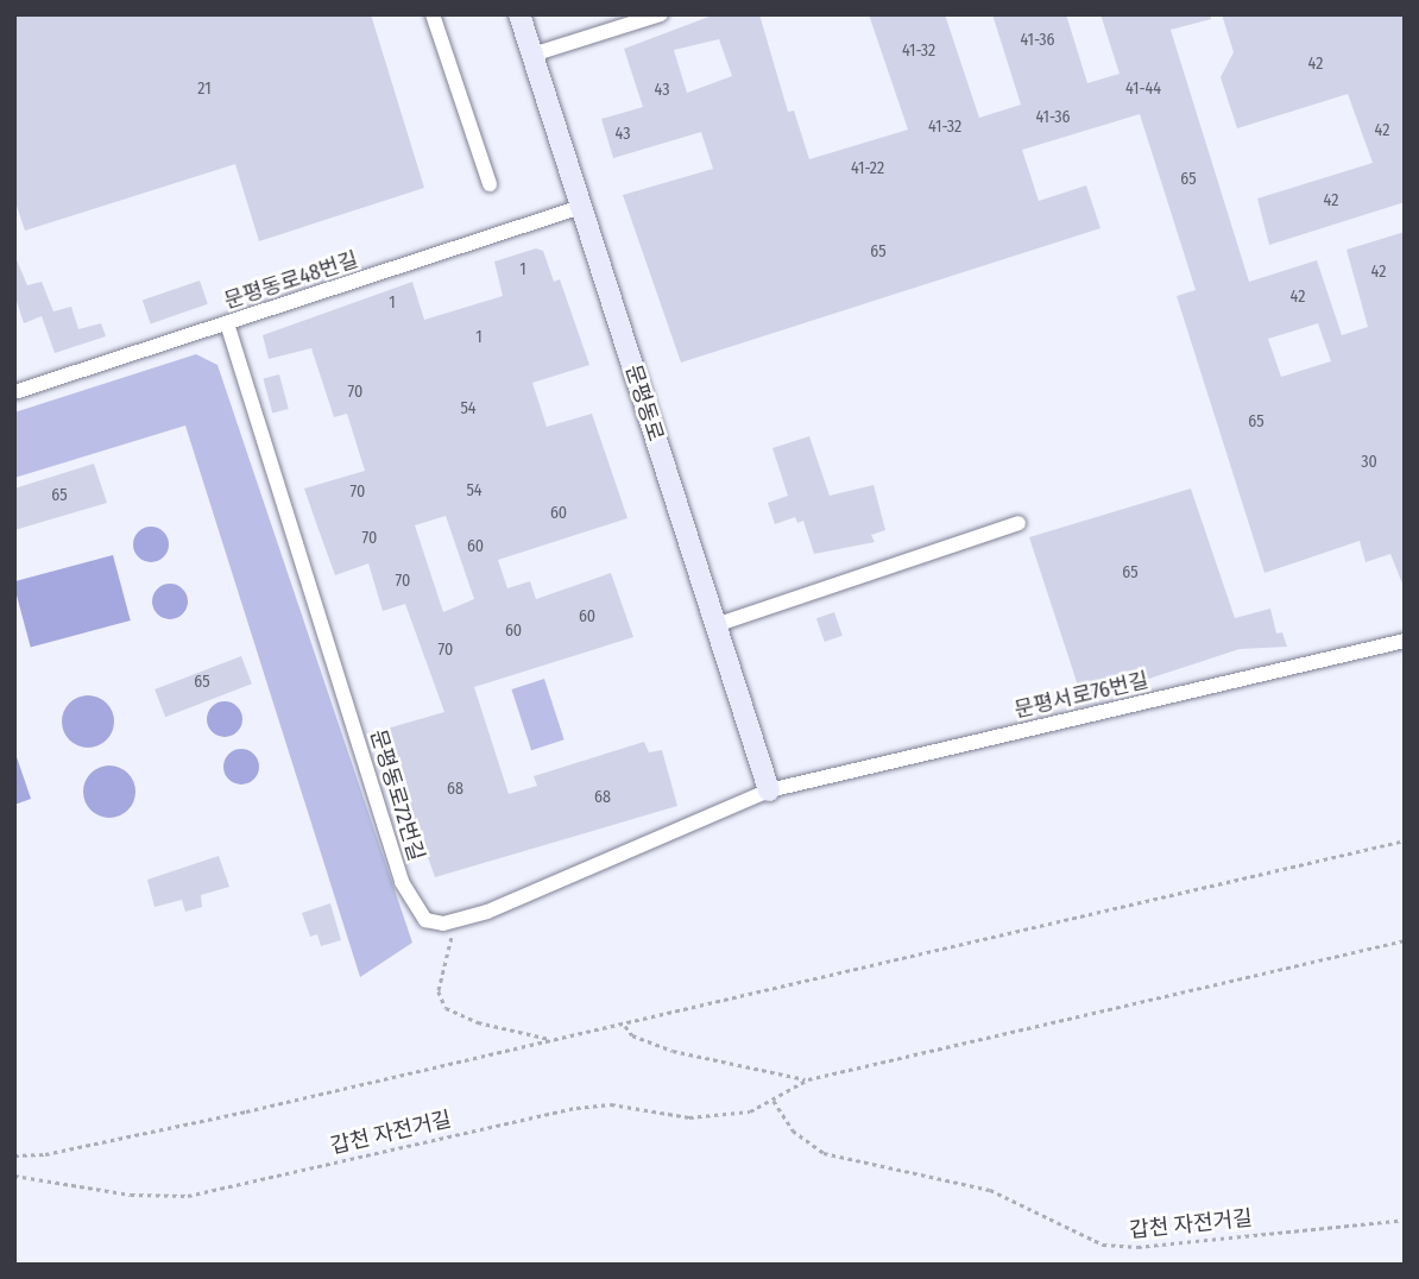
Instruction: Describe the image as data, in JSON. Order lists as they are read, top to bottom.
{
  "streets": {
    "main road": ["문평동로"],
    "street": ["문평동로48번길", "문평서로76번길", "문평동로72번길"],
    "path": ["갑천 자전거길"]
  },
  "crossings": [
    ["문평동로48번길", "문평동로"],
    ["문평동로48번길", "문평동로72번길"],
    ["문평동로", "문평서로76번길"]
  ],
  "house_numbers": [
    "41-36",
    "41-32",
    "42",
    "21",
    "41-44",
    "43",
    "41-36",
    "41-32",
    "42",
    "43",
    "41-22",
    "65",
    "42",
    "65",
    "1",
    "42",
    "42",
    "1",
    "1",
    "70",
    "54",
    "65",
    "30",
    "54",
    "70",
    "65",
    "60",
    "70",
    "60",
    "65",
    "70",
    "60",
    "60",
    "70",
    "65",
    "68",
    "68"
  ]
}
